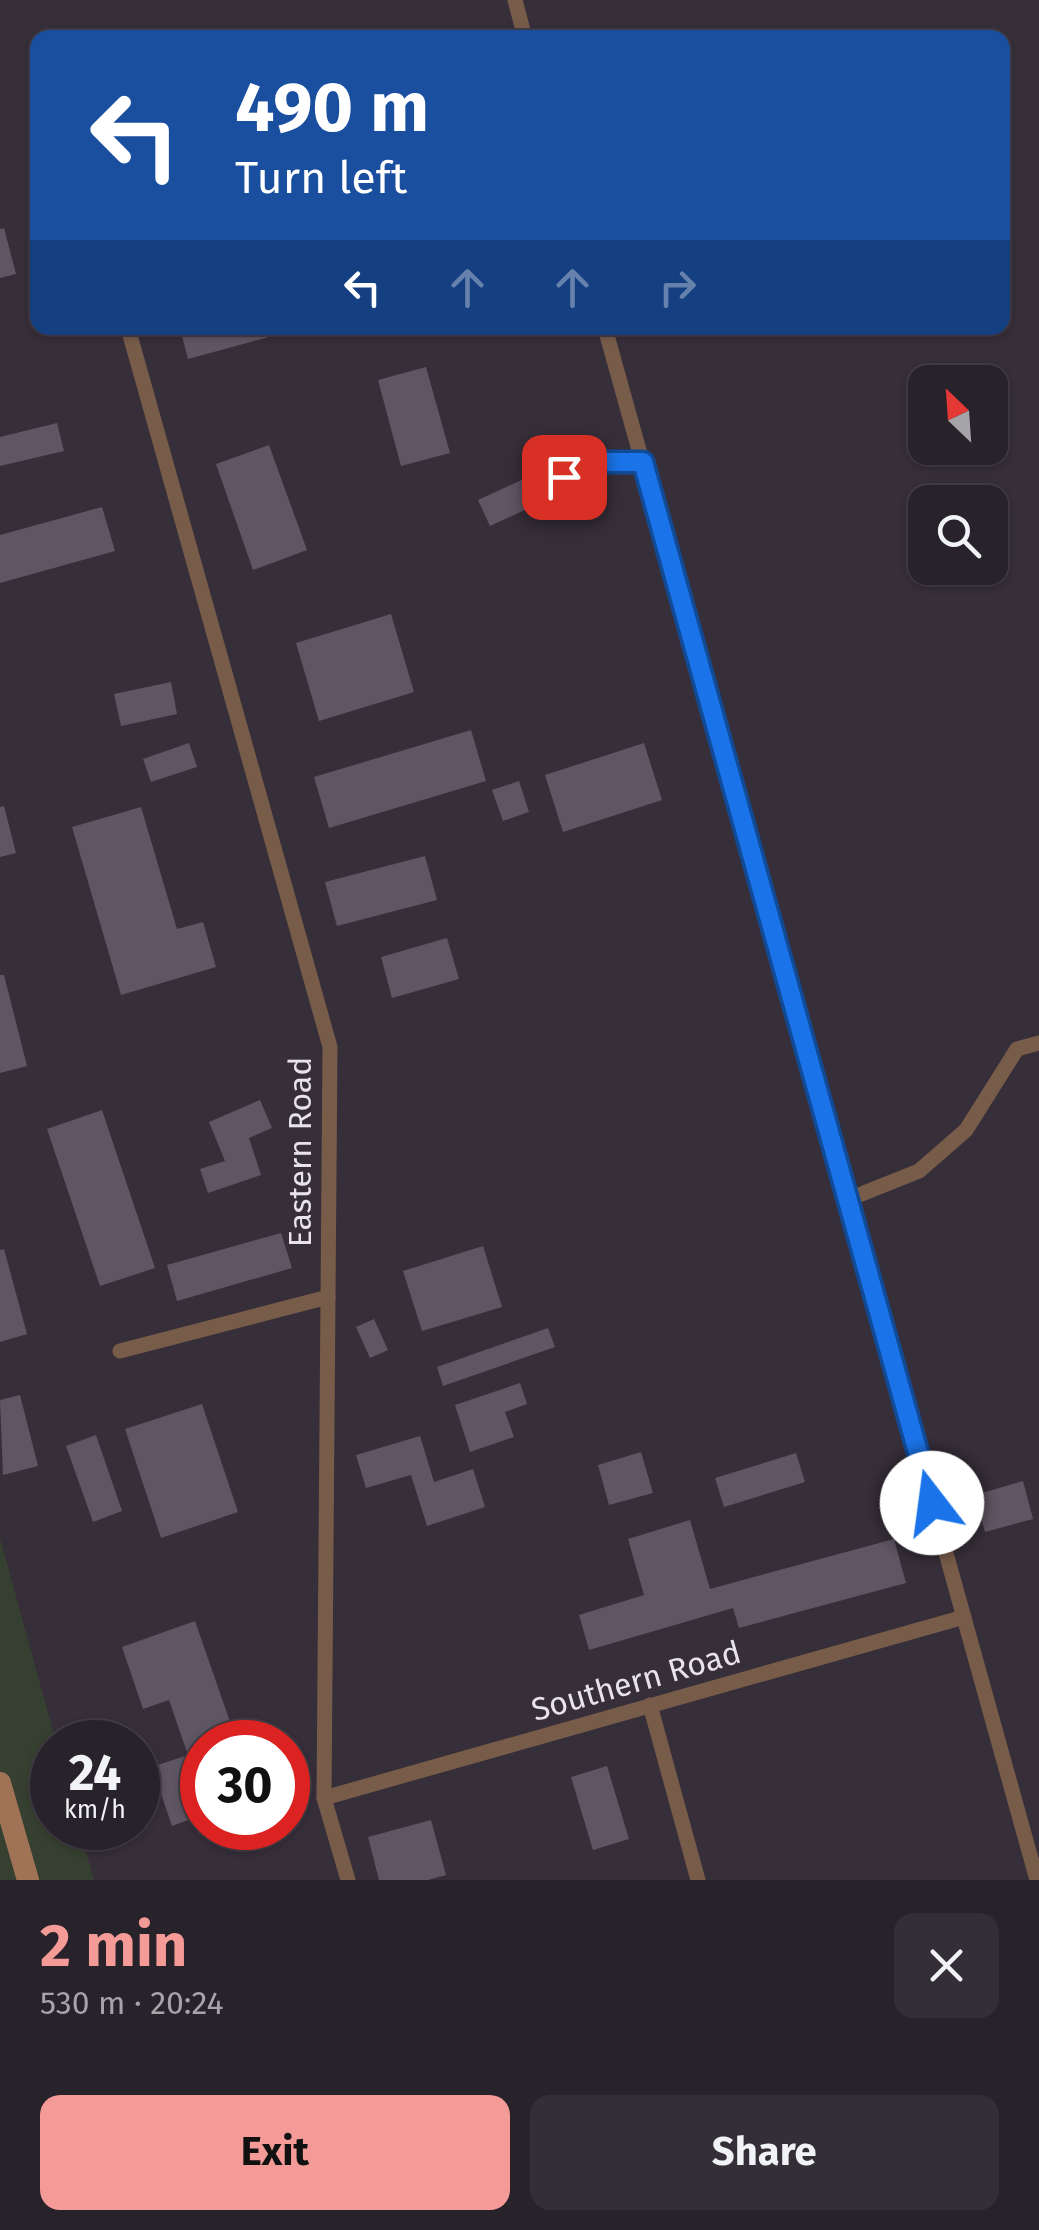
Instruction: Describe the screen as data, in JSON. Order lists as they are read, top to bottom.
{
  "streets": {
    "street": ["Eastern Road", "Southern Road"]
  },
  "crossings": [
    ["Eastern Road", "Southern Road"]
  ],
  "north": "top left",
  "page": {
    "turn": ["490 m", "Turn left"],
    "speed": "24 km/h",
    "limit": "30",
    "heading": ["2 min", "530 m · 20:24"],
    "buttons": ["Exit", "Share"]
  }
}
